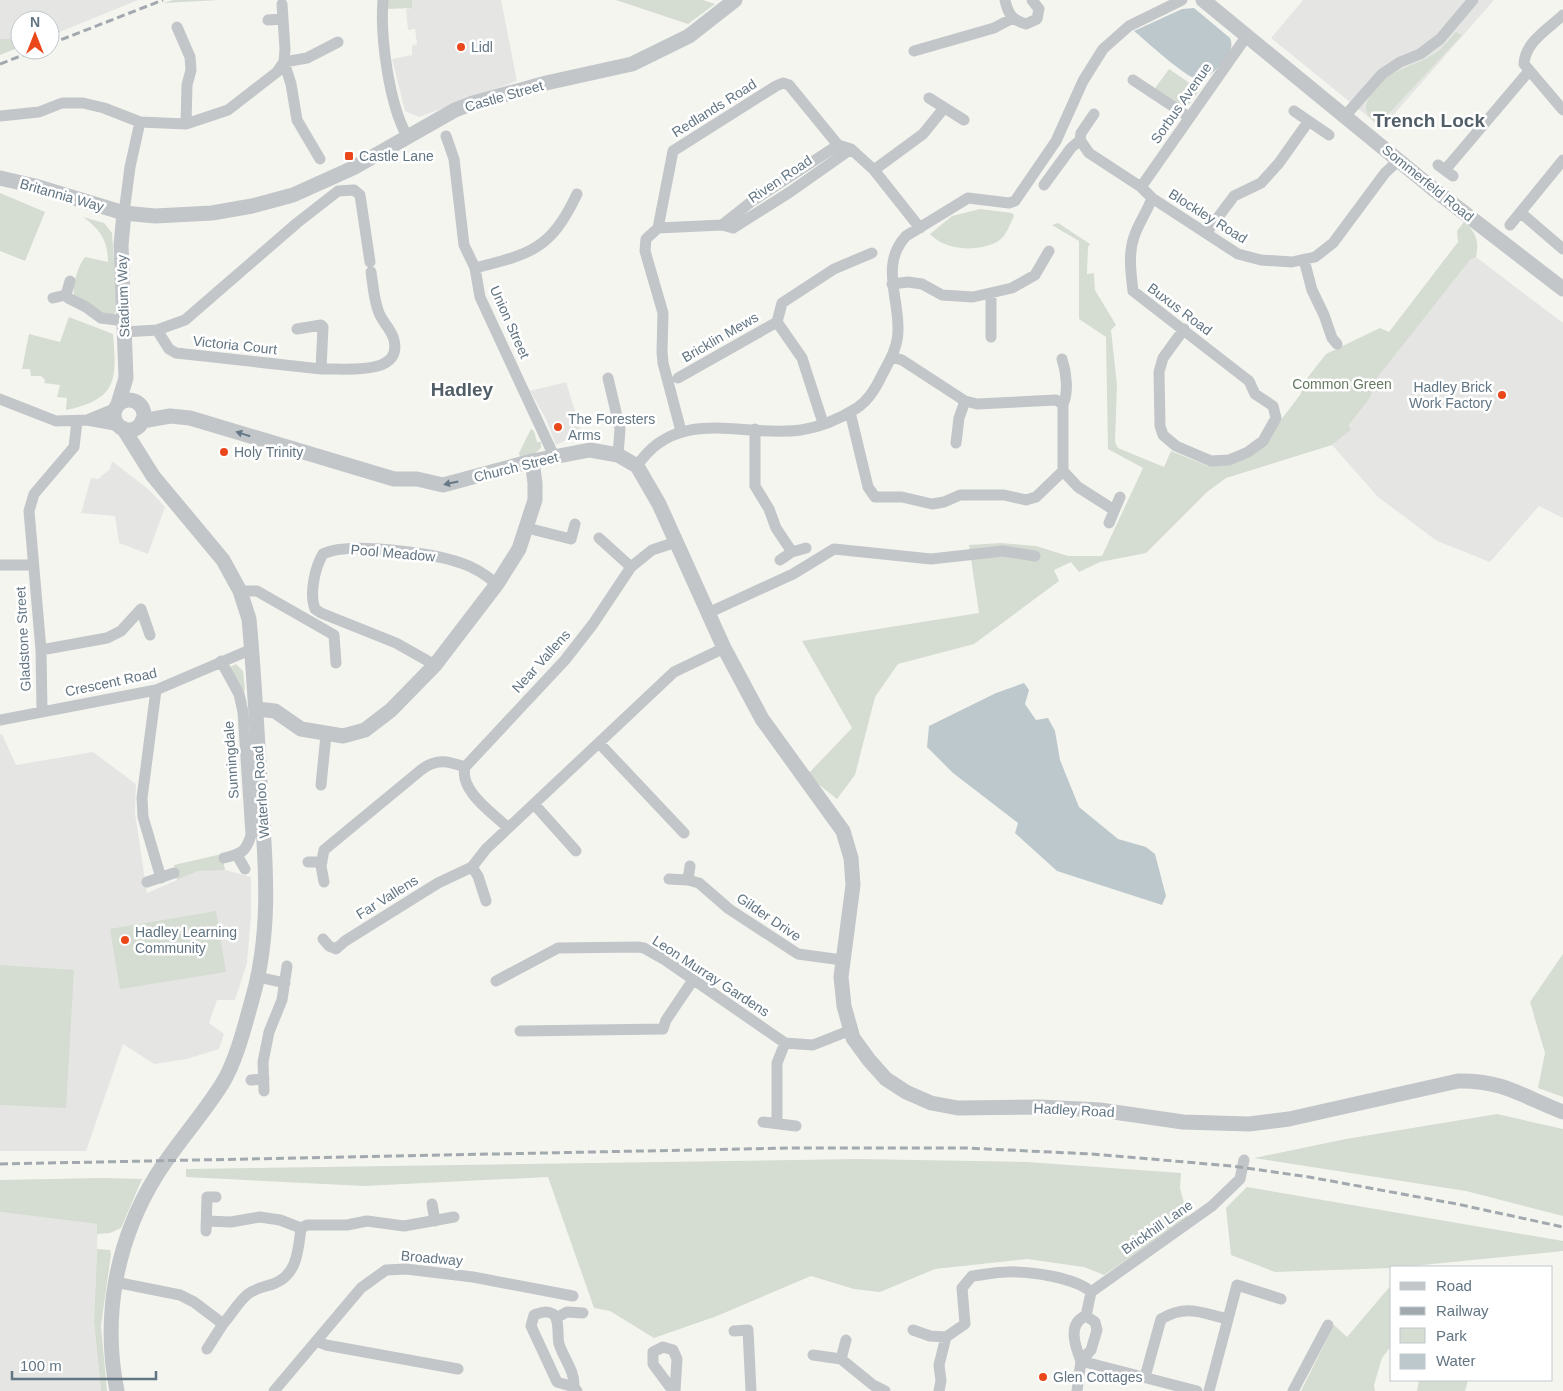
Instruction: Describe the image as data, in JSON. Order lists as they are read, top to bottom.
{
  "streets": {
    "street": [
      "Castle Street",
      "Sorbus Avenue",
      "Redlands Road",
      "Riven Road",
      "Sommerfeld Road",
      "Britannia Way",
      "Blockley Road",
      "Stadium Way",
      "Buxus Road",
      "Union Street",
      "Bricklin Mews",
      "Victoria Court",
      "Church Street",
      "Pool Meadow",
      "Gladstone Street",
      "Near Vallens",
      "Crescent Road",
      "Sunningdale",
      "Waterloo Road",
      "Far Vallens",
      "Gilder Drive",
      "Leon Murray Gardens",
      "Hadley Road",
      "Brickhill Lane",
      "Broadway"
    ]
  },
  "crossings": [
    ["Castle Street", "Britannia Way"],
    ["Castle Street", "Stadium Way"],
    ["Sorbus Avenue", "Sommerfeld Road"],
    ["Sorbus Avenue", "Blockley Road"],
    ["Redlands Road", "Riven Road"],
    ["Sommerfeld Road", "Blockley Road"],
    ["Britannia Way", "Stadium Way"],
    ["Blockley Road", "Buxus Road"],
    ["Stadium Way", "Church Street"],
    ["Stadium Way", "Waterloo Road"],
    ["Union Street", "Church Street"],
    ["Church Street", "Near Vallens"],
    ["Church Street", "Waterloo Road"],
    ["Church Street", "Far Vallens"],
    ["Church Street", "Hadley Road"],
    ["Gladstone Street", "Crescent Road"],
    ["Crescent Road", "Sunningdale"],
    ["Crescent Road", "Waterloo Road"],
    ["Gilder Drive", "Hadley Road"]
  ],
  "one_way": ["Church Street"],
  "districts": ["Trench Lock", "Hadley"],
  "parks": ["Common Green"],
  "places": {
    "other": [
      "Lidl",
      "Hadley Brick Work Factory",
      "The Foresters Arms",
      "Holy Trinity",
      "Hadley Learning Community",
      "Glen Cottages"
    ],
    "transit": ["Castle Lane"]
  },
  "legend": [
    "Road",
    "Railway",
    "Park",
    "Water"
  ],
  "scale_bar": "100 m",
  "north": "top"
}
